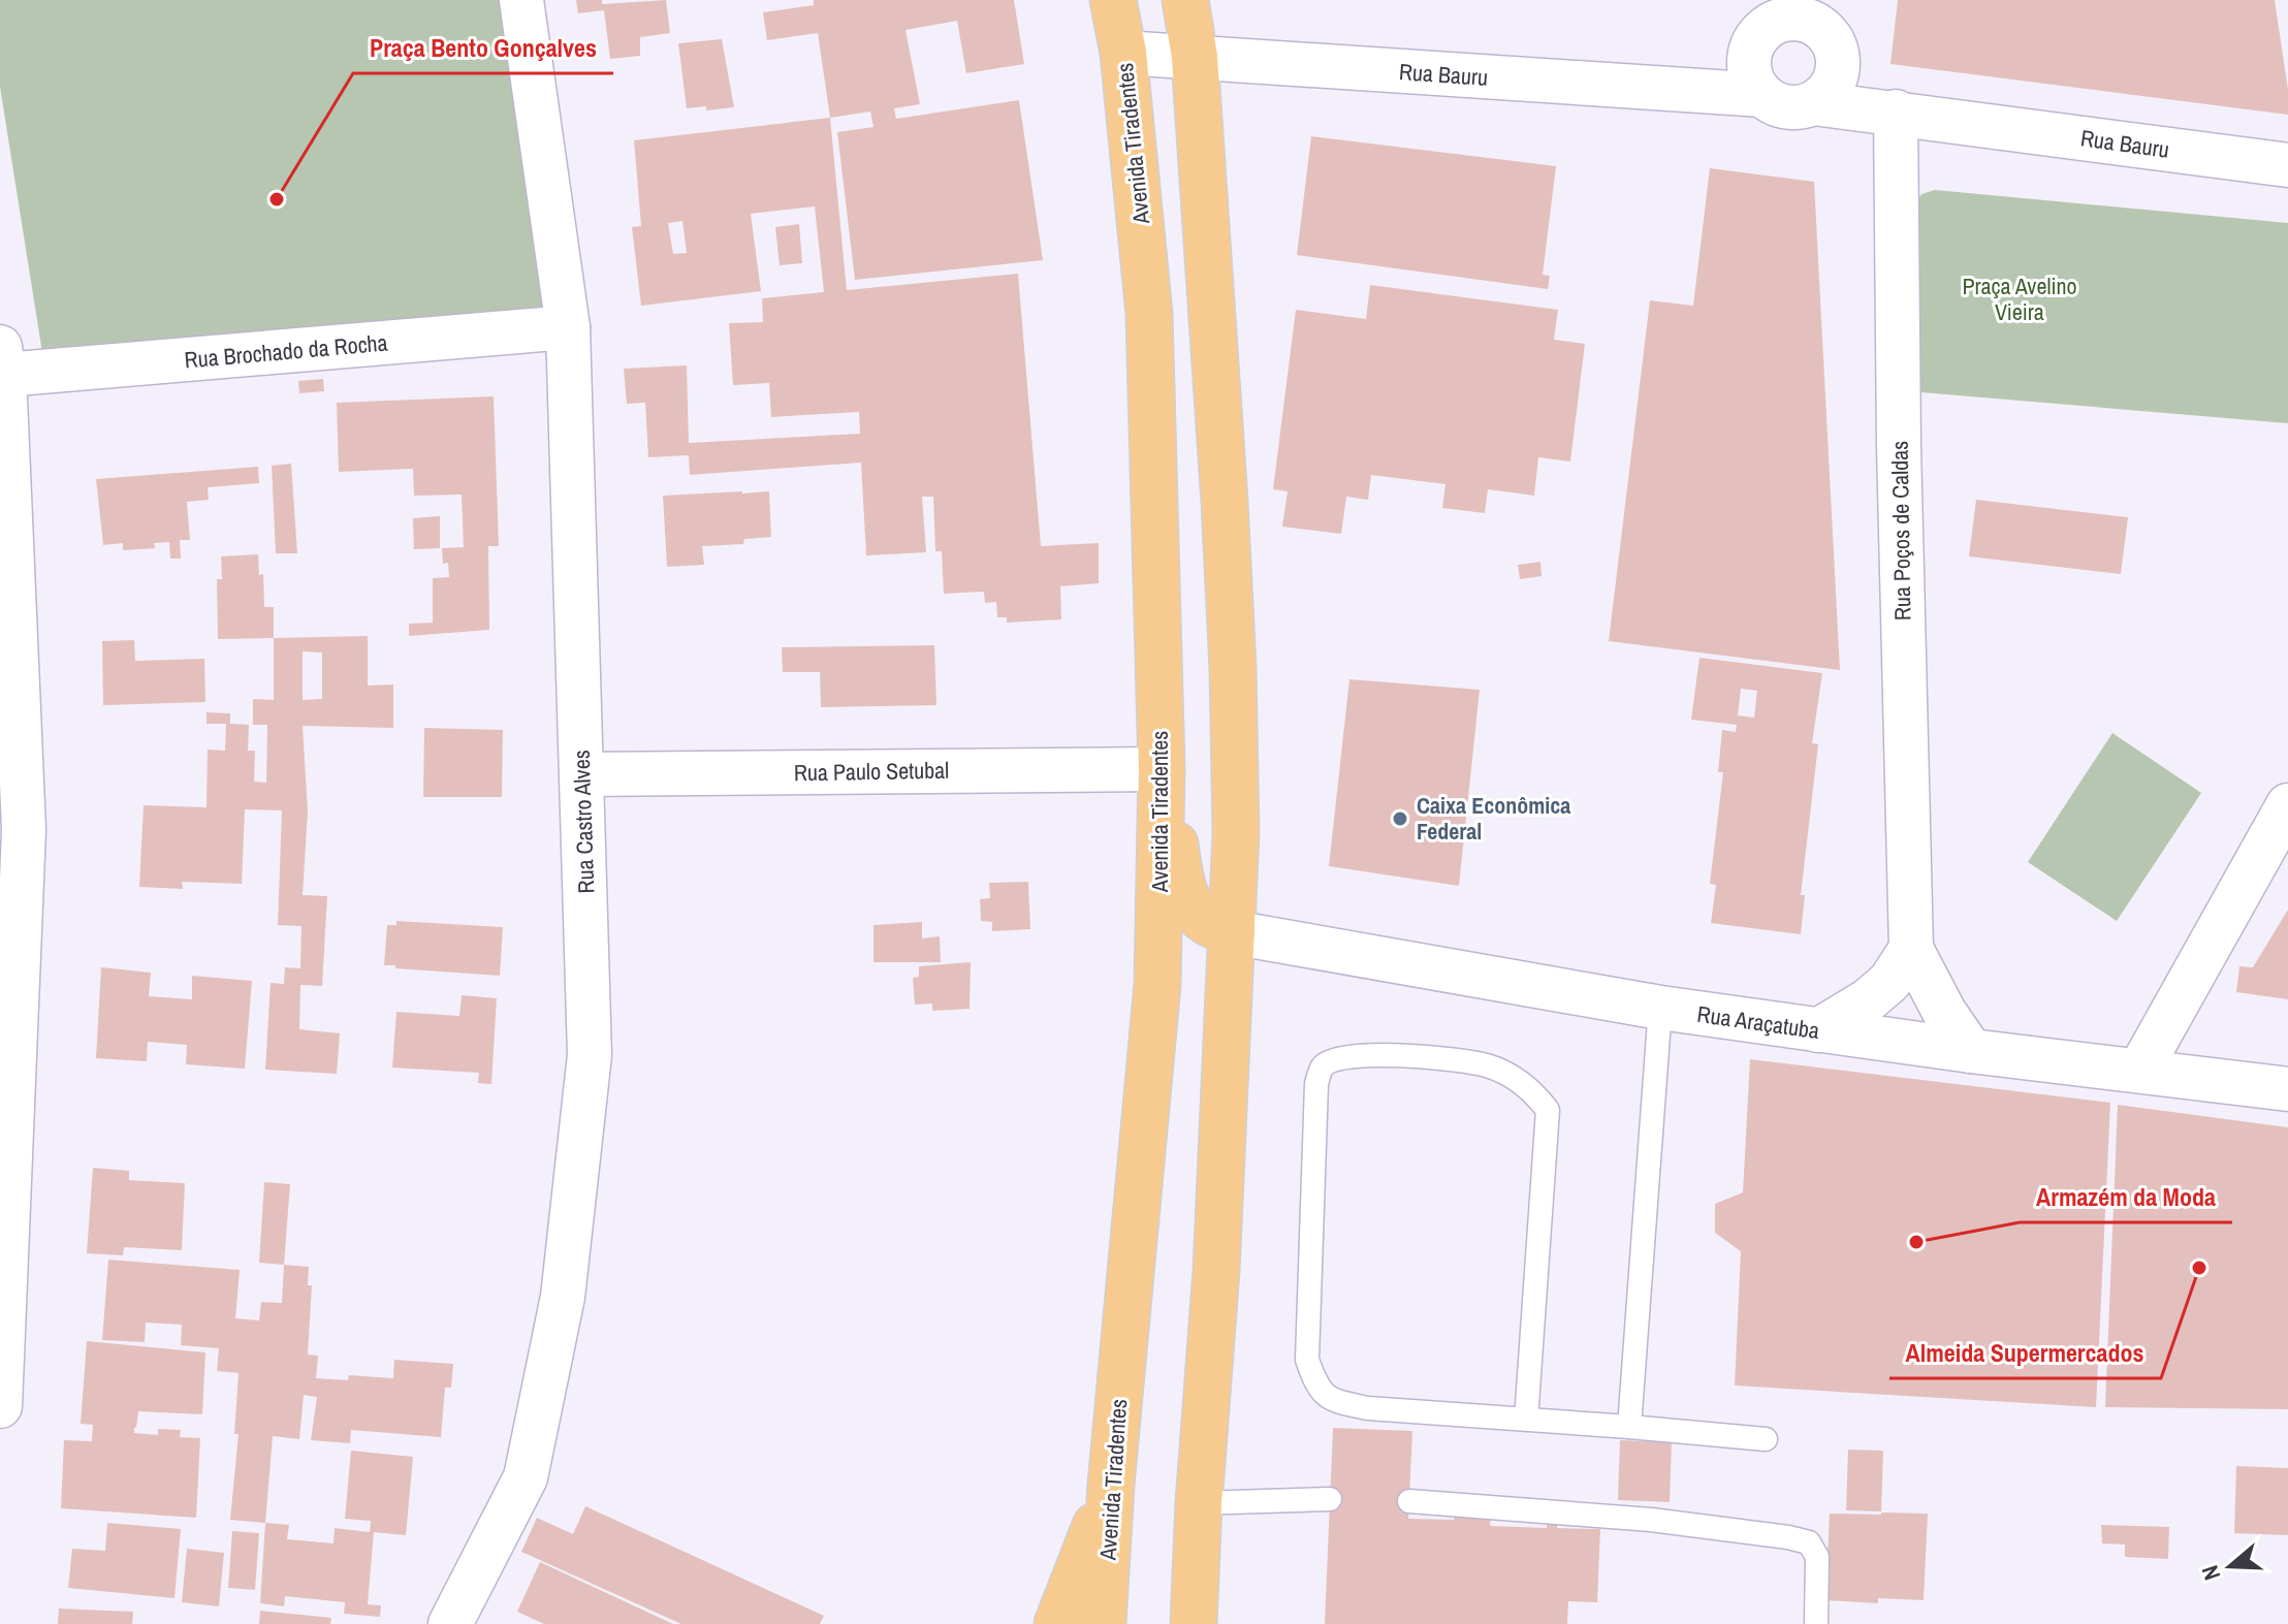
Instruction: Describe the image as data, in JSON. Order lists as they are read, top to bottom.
{
  "streets": {
    "main road": ["Avenida Tiradentes"],
    "street": [
      "Rua Bauru",
      "Rua Brochado da Rocha",
      "Rua Poços de Caldas",
      "Rua Paulo Setubal",
      "Rua Castro Alves",
      "Rua Araçatuba"
    ]
  },
  "crossings": [
    ["Rua Bauru", "Avenida Tiradentes"],
    ["Rua Bauru", "Rua Poços de Caldas"],
    ["Avenida Tiradentes", "Rua Paulo Setubal"],
    ["Rua Brochado da Rocha", "Rua Castro Alves"],
    ["Rua Poços de Caldas", "Rua Araçatuba"],
    ["Rua Paulo Setubal", "Rua Castro Alves"]
  ],
  "parks": ["Praça Avelino Vieira"],
  "places": [
    "Praça Bento Gonçalves",
    "Caixa Econômica Federal",
    "Armazém da Moda",
    "Almeida Supermercados"
  ],
  "north": "left"
}
